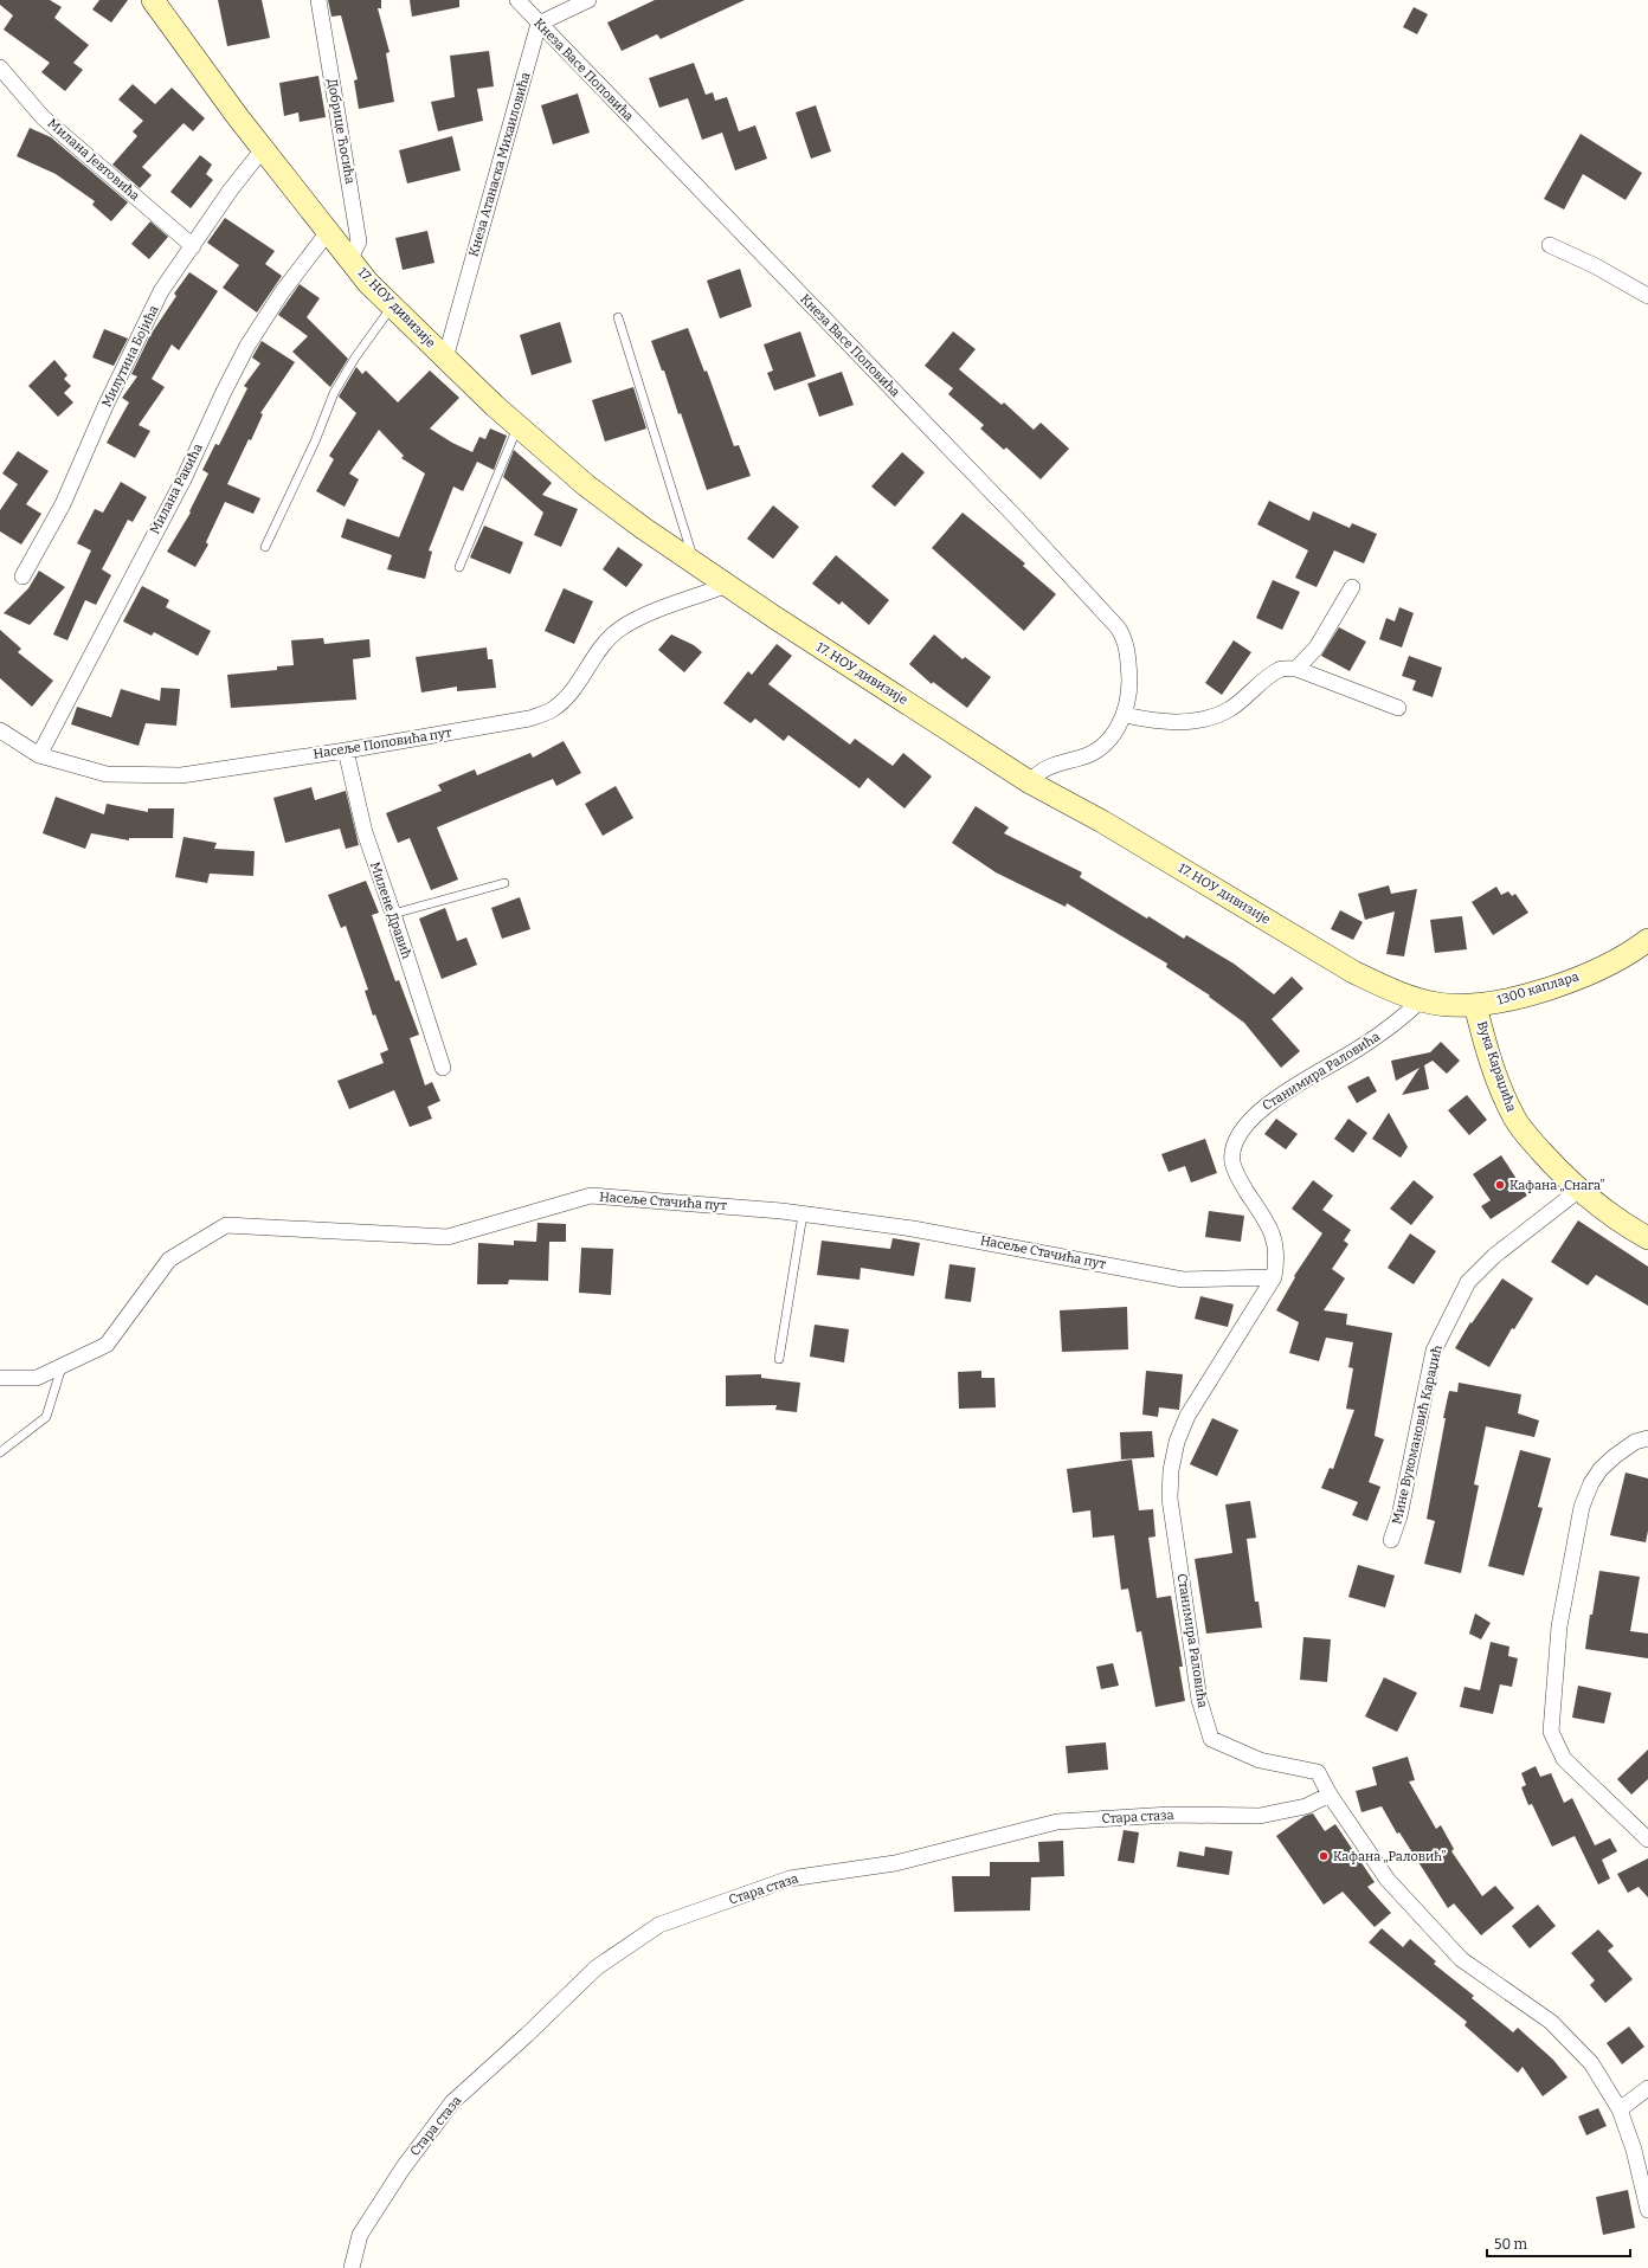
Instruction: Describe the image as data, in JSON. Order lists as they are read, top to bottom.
{
  "streets": {
    "street": [
      "Кнеза Васе Поповића",
      "Добрице Ћосића",
      "Милана Јевтовића",
      "Кнеза Атанаска Михаиловића",
      "17. НОУ дивизије",
      "Милутина Бојића",
      "Милана Ракића",
      "Насеље Поповића пут",
      "Милене Дравић",
      "1300 каплара",
      "Вука Караџића",
      "Станимира Раловића",
      "Насеље Стачића пут",
      "Мине Вукомановић Караџић",
      "Стара стаза"
    ]
  },
  "crossings": [
    ["Кнеза Васе Поповића", "Кнеза Атанаска Михаиловића"],
    ["Добрице Ћосића", "17. НОУ дивизије"],
    ["Милана Јевтовића", "Милутина Бојића"],
    ["Кнеза Атанаска Михаиловића", "17. НОУ дивизије"],
    ["17. НОУ дивизије", "Милутина Бојића"],
    ["17. НОУ дивизије", "Милана Ракића"],
    ["17. НОУ дивизије", "Насеље Поповића пут"],
    ["17. НОУ дивизије", "1300 каплара"],
    ["17. НОУ дивизије", "Станимира Раловића"],
    ["Милана Ракића", "Насеље Поповића пут"],
    ["Насеље Поповића пут", "Милене Дравић"],
    ["1300 каплара", "Вука Караџића"],
    ["1300 каплара", "Станимира Раловића"],
    ["Вука Караџића", "Мине Вукомановић Караџић"],
    ["Станимира Раловића", "Насеље Стачића пут"],
    ["Станимира Раловића", "Стара стаза"]
  ],
  "places": ["Кафана „Снага”", "Кафана „Раловић”"],
  "scale_bar": "50 m"
}
